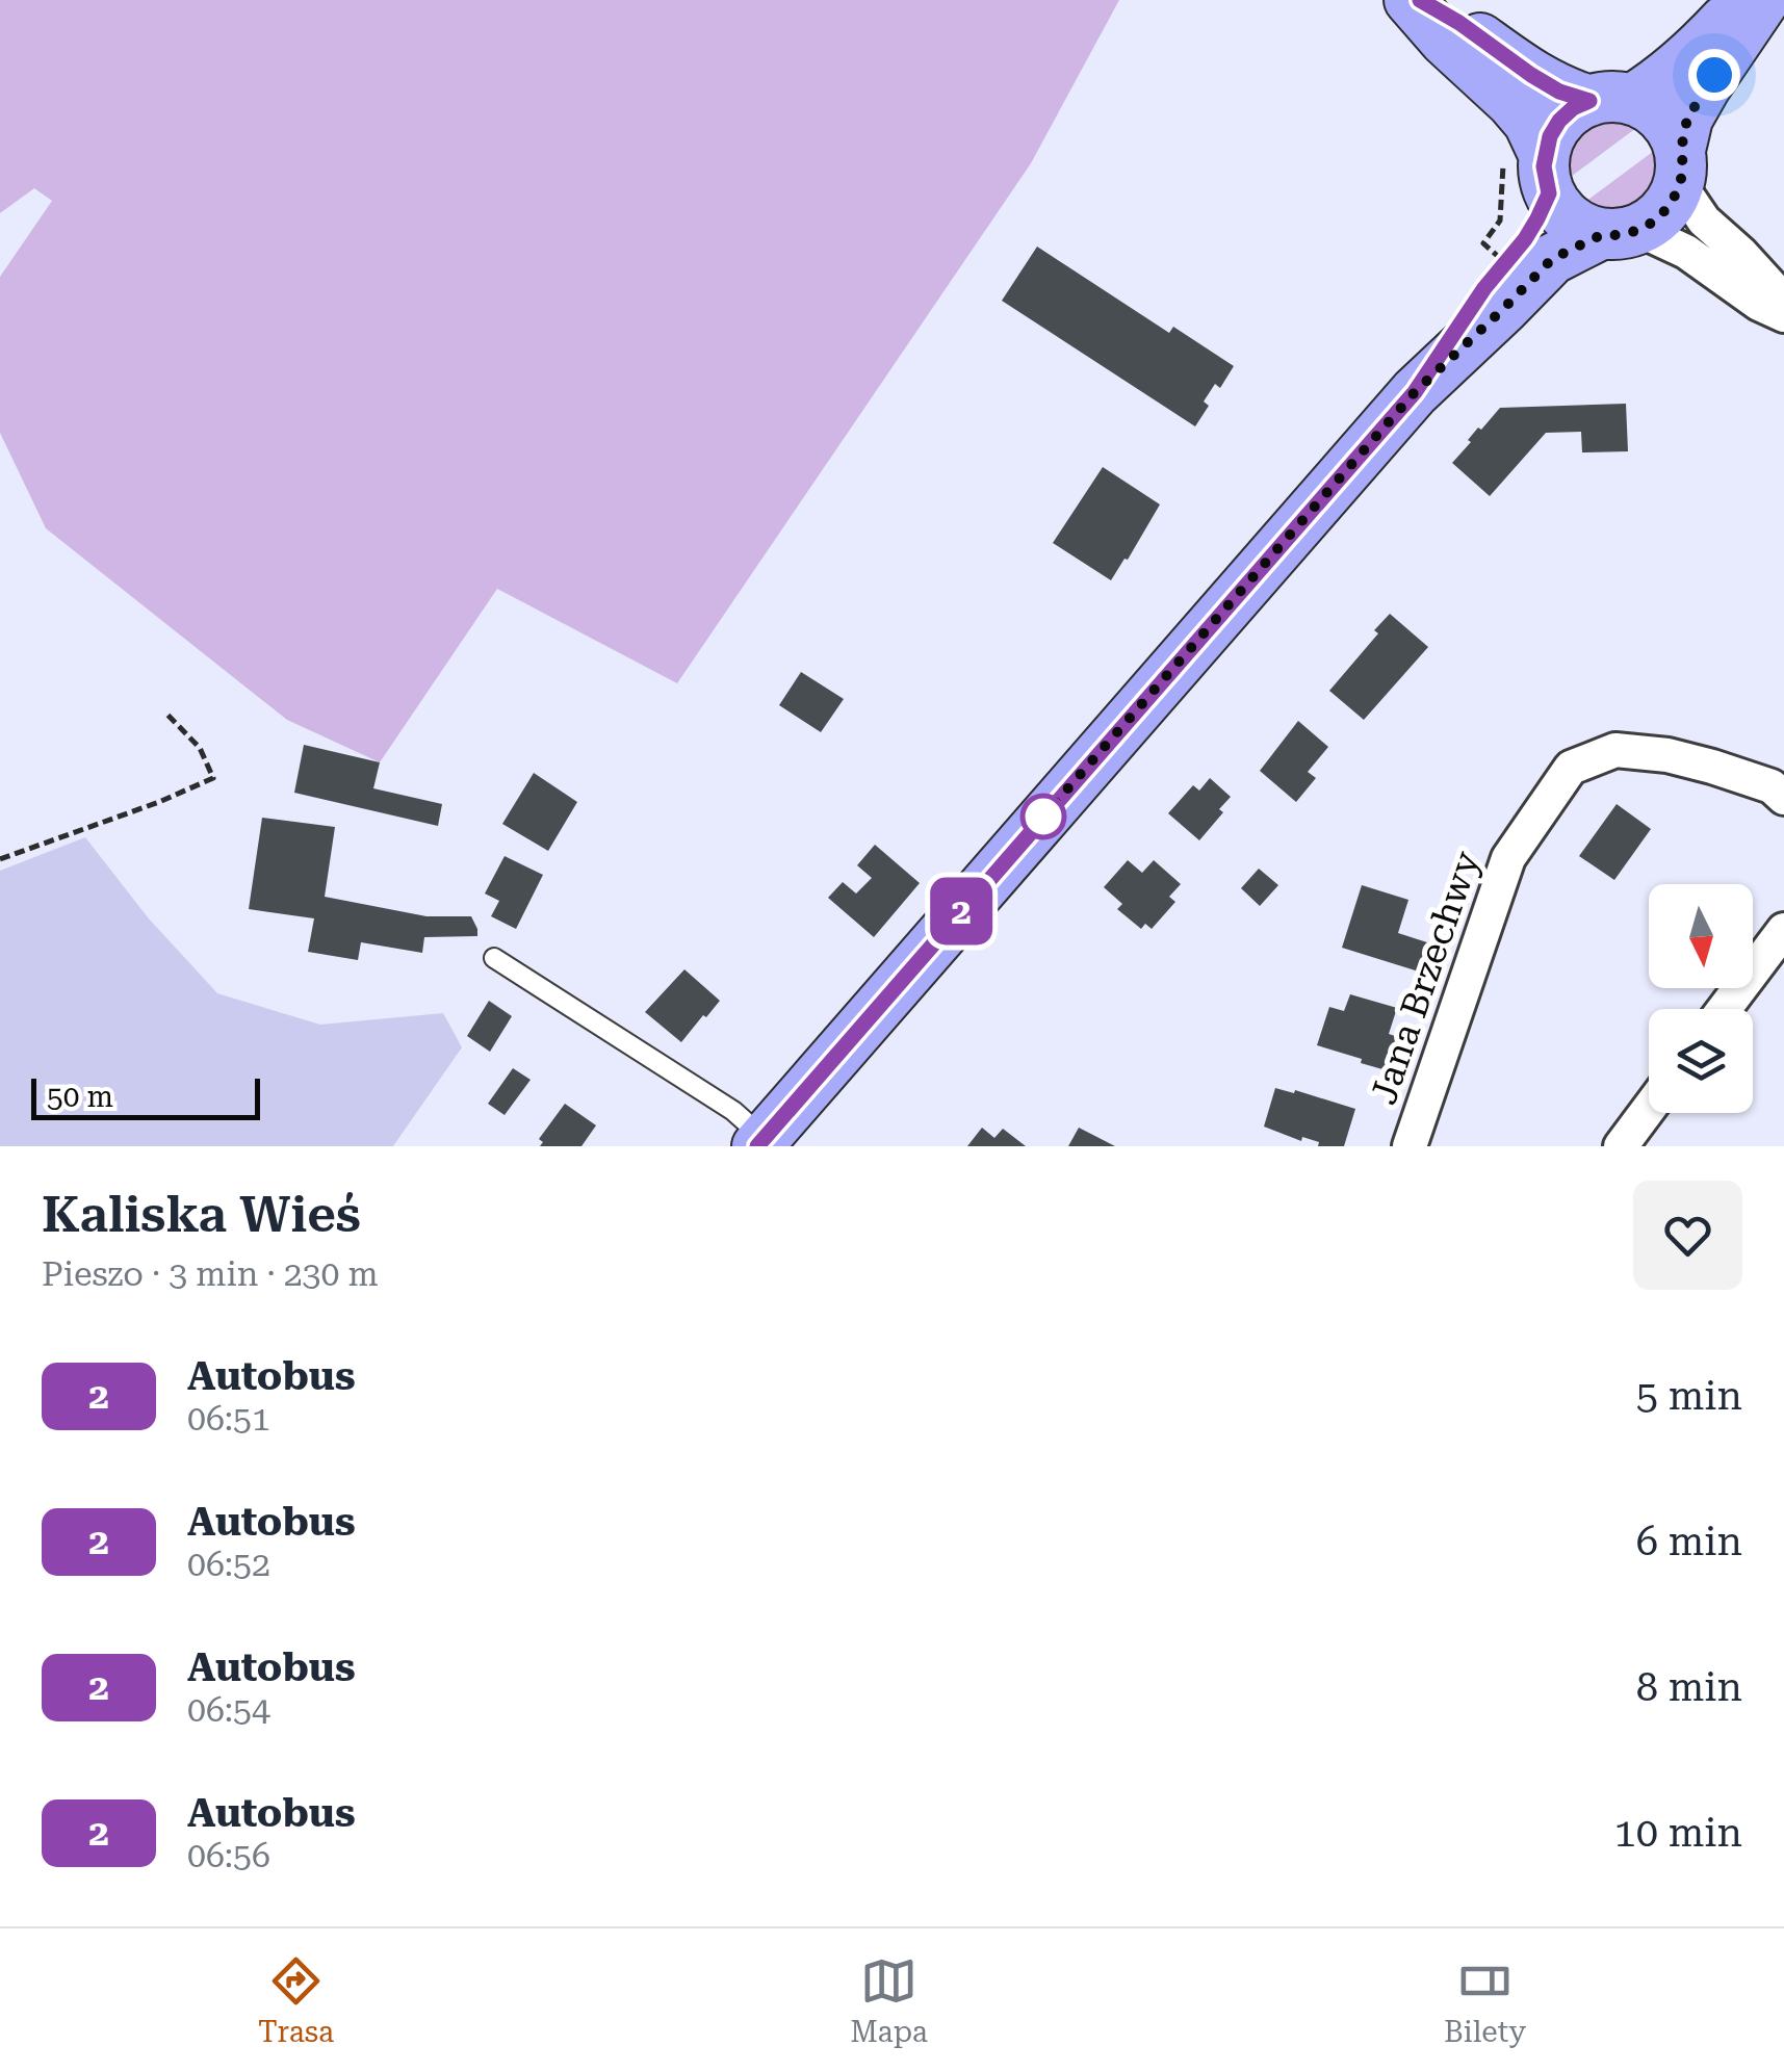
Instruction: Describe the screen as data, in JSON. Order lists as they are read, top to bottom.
{
  "streets": {
    "street": ["Jana Brzechwy"]
  },
  "lines": ["bus line 2"],
  "scale_bar": "50 m",
  "north": "bottom",
  "page": {
    "on_map": "2",
    "scale": "50 m",
    "heading": ["Kaliska Wieś", "Pieszo · 3 min · 230 m"],
    "list": [
      {
        "mark": "2",
        "name": "Autobus",
        "note": "06:51",
        "value": "5 min"
      },
      {
        "mark": "2",
        "name": "Autobus",
        "note": "06:52",
        "value": "6 min"
      },
      {
        "mark": "2",
        "name": "Autobus",
        "note": "06:54",
        "value": "8 min"
      },
      {
        "mark": "2",
        "name": "Autobus",
        "note": "06:56",
        "value": "10 min"
      }
    ],
    "tabs": ["Trasa", "Mapa", "Bilety"]
  }
}
